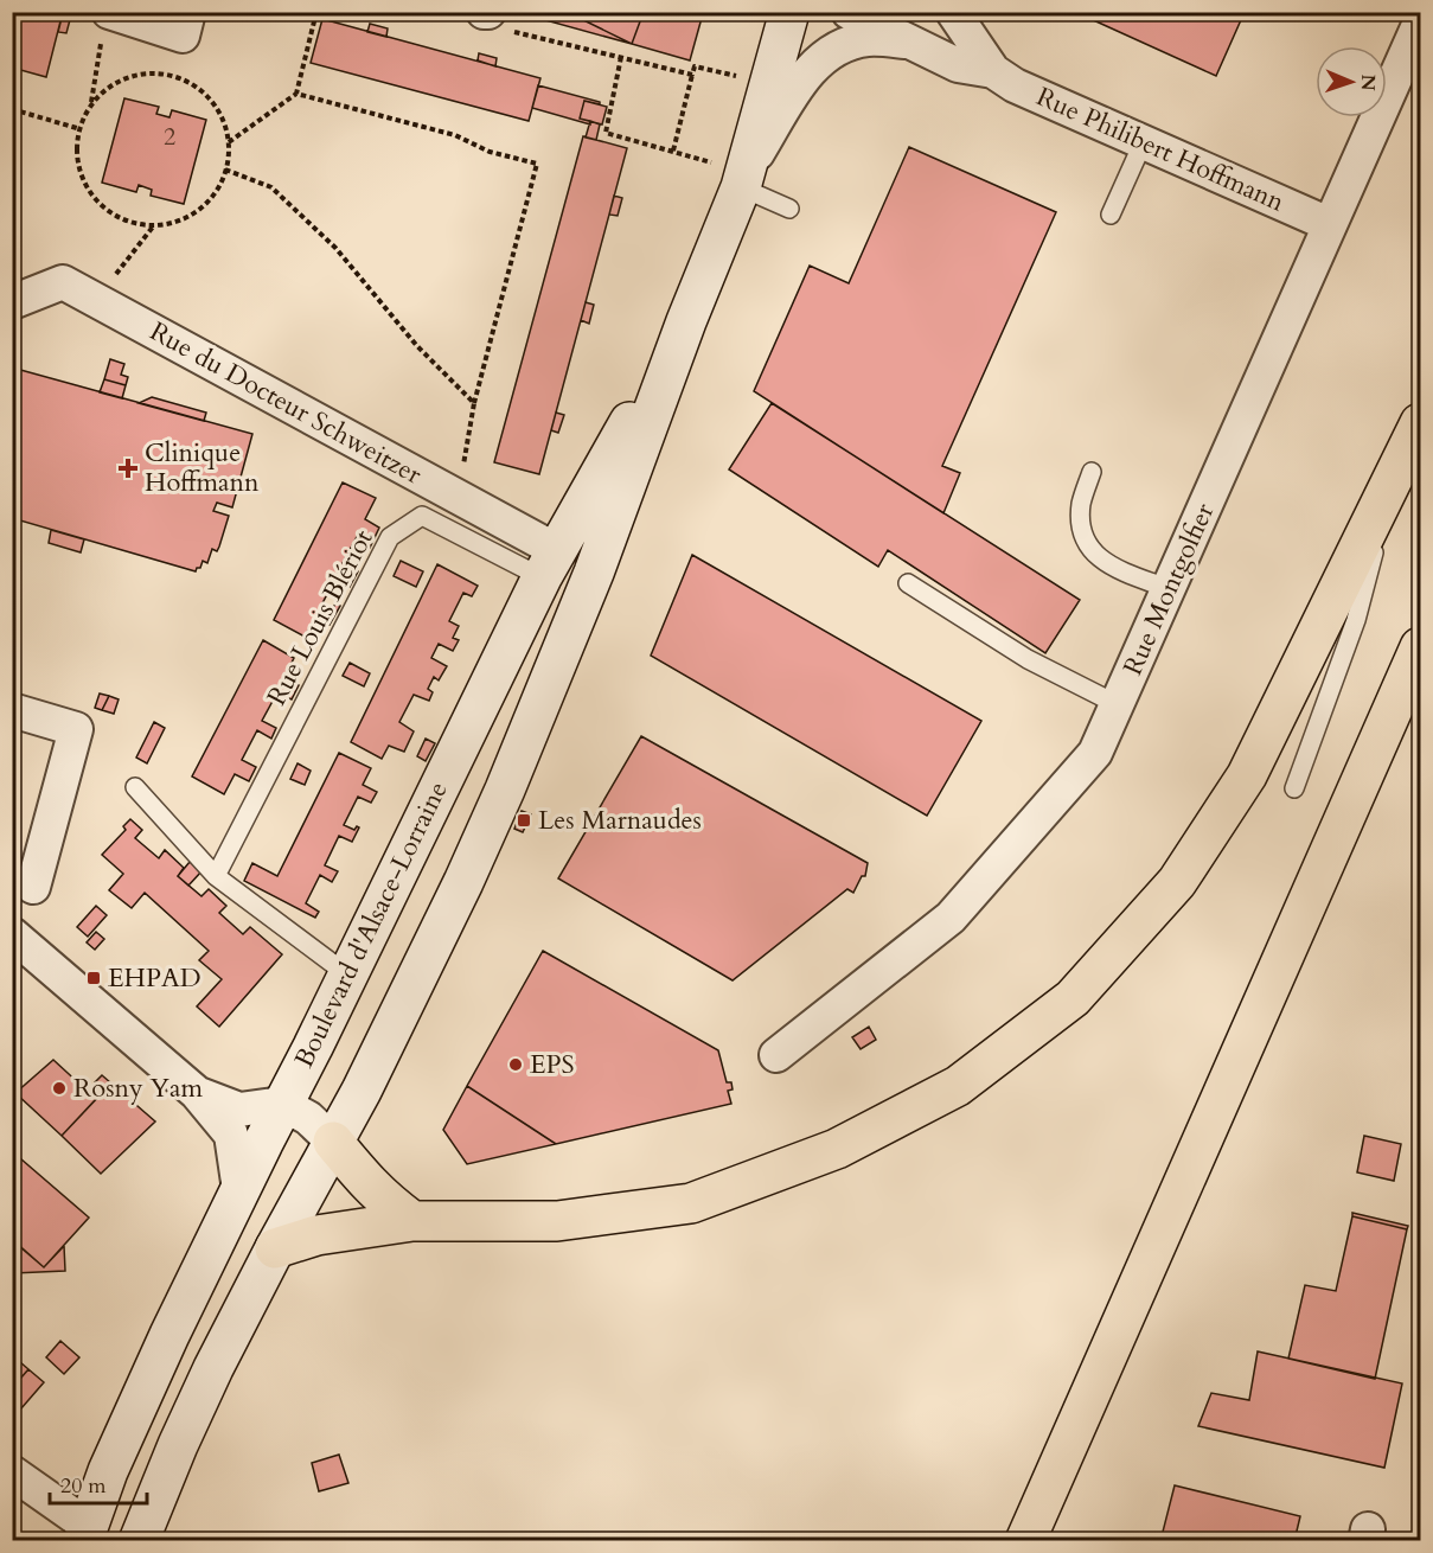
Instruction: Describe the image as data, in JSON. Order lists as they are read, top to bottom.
{
  "streets": {
    "main road": ["Boulevard d'Alsace-Lorraine"],
    "street": ["Rue Philibert Hoffmann", "Rue du Docteur Schweitzer", "Rue Montgolfier"],
    "lane": ["Rue Louis Blériot"]
  },
  "crossings": [
    ["Rue Philibert Hoffmann", "Rue Montgolfier"],
    ["Rue Philibert Hoffmann", "Boulevard d'Alsace-Lorraine"],
    ["Rue du Docteur Schweitzer", "Rue Louis Blériot"],
    ["Rue du Docteur Schweitzer", "Boulevard d'Alsace-Lorraine"],
    ["Rue Louis Blériot", "Boulevard d'Alsace-Lorraine"]
  ],
  "places": {
    "health": ["Clinique Hoffmann"],
    "transit": ["Les Marnaudes", "EHPAD"],
    "other": ["EPS", "Rosny Yam"]
  },
  "house_numbers": ["2"],
  "scale_bar": "20 m",
  "north": "right"
}
